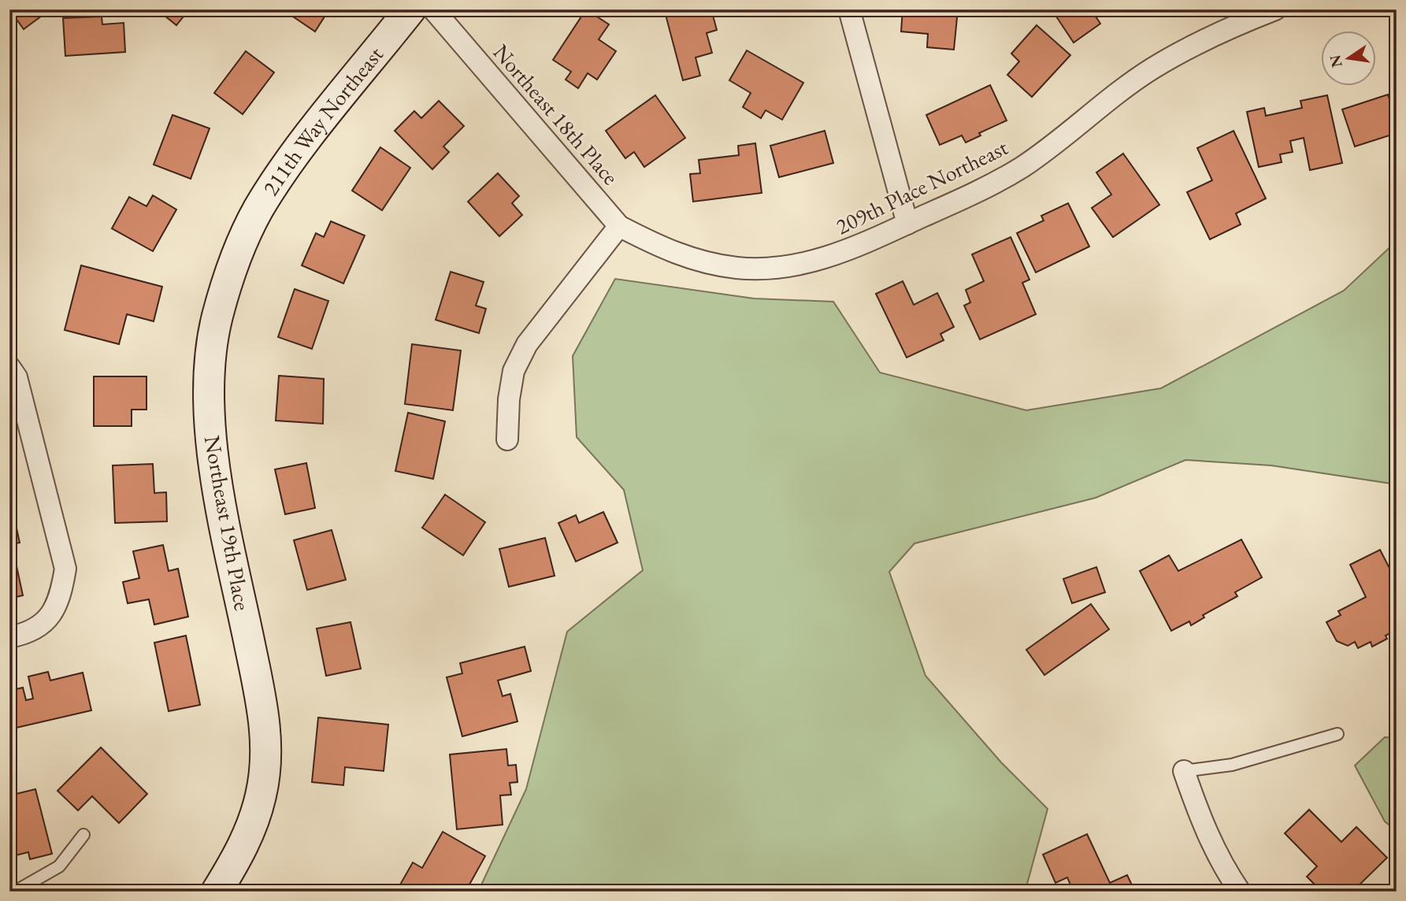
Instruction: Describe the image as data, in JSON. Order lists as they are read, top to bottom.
{
  "streets": {
    "street": [
      "Northeast 18th Place",
      "211th Way Northeast",
      "209th Place Northeast",
      "Northeast 19th Place"
    ]
  },
  "crossings": [
    ["Northeast 18th Place", "209th Place Northeast"],
    ["211th Way Northeast", "Northeast 19th Place"]
  ],
  "north": "left"
}
